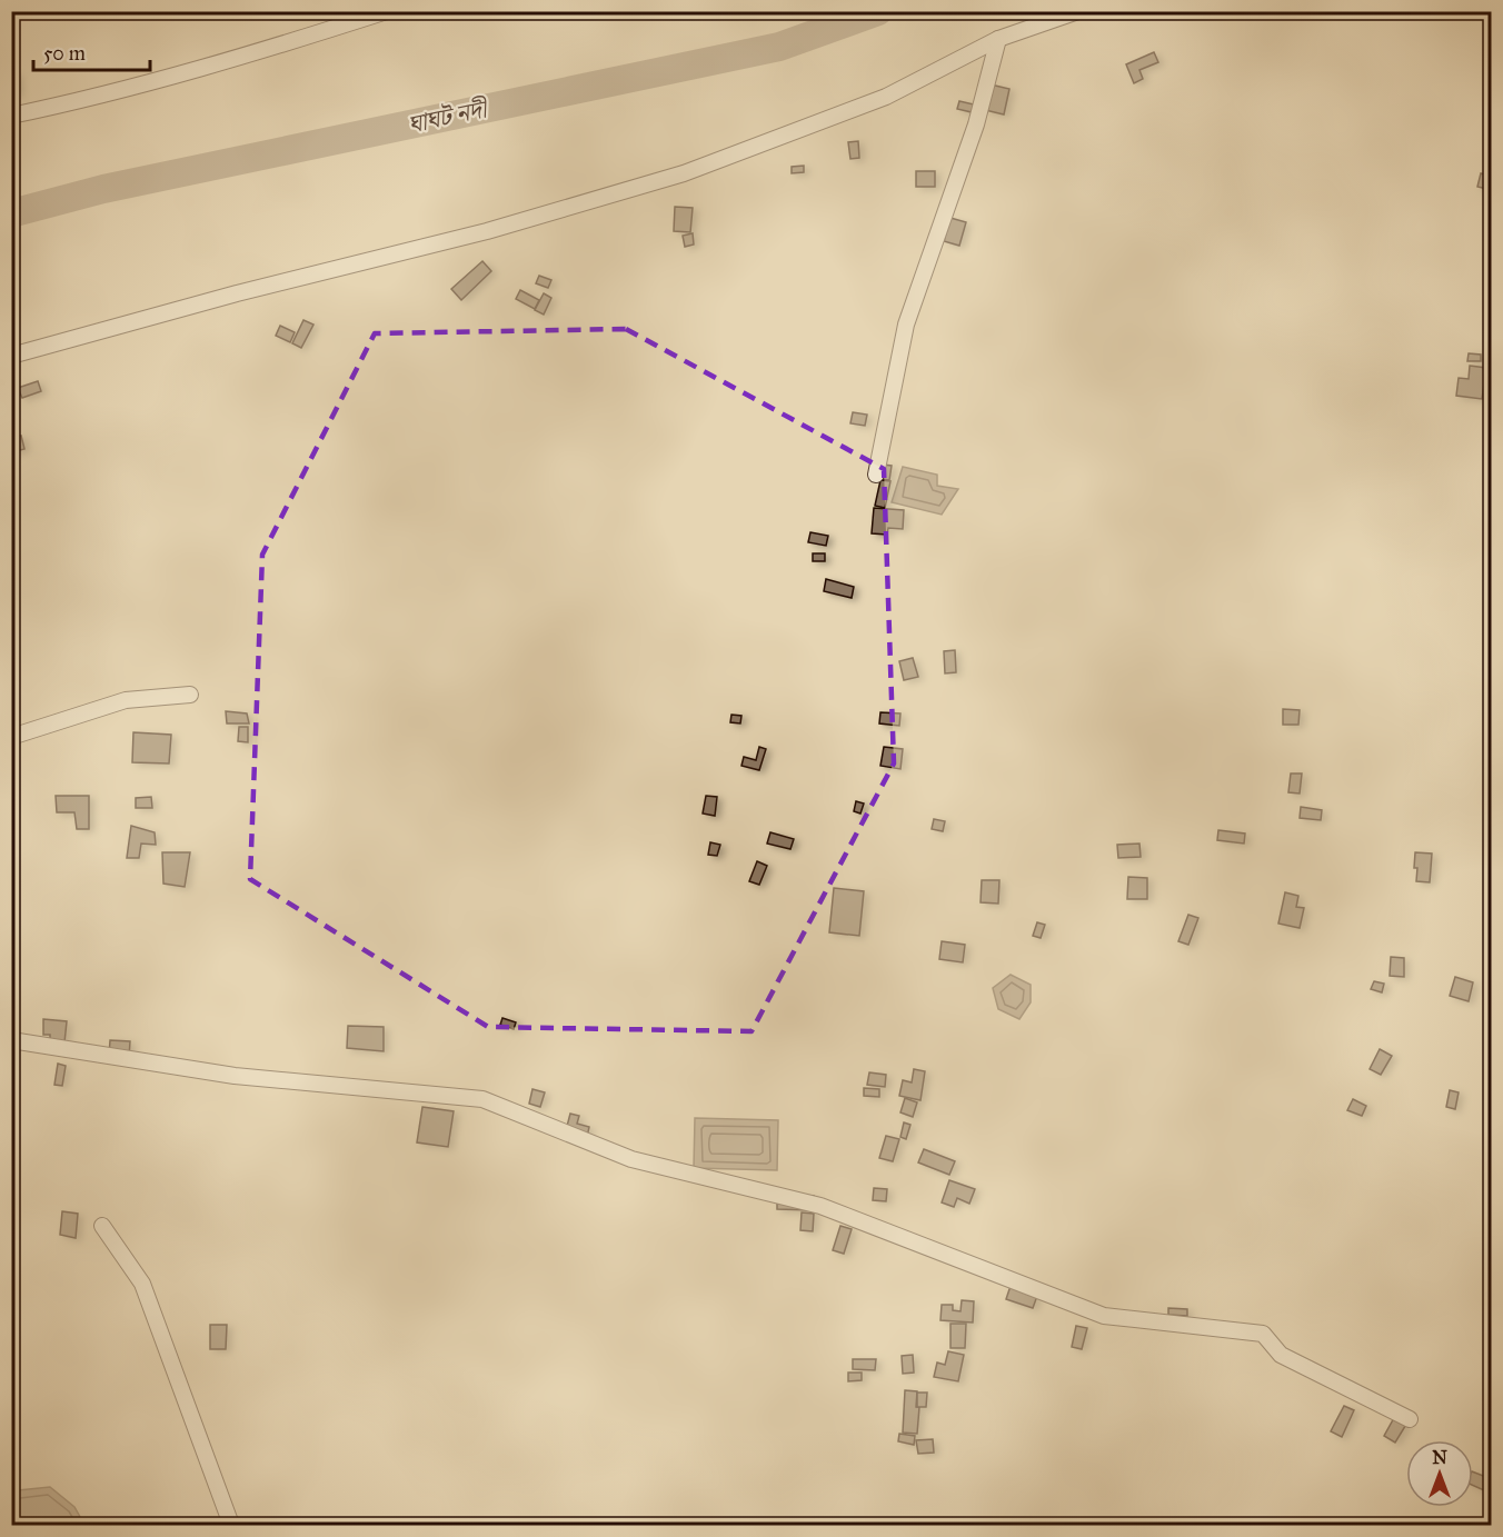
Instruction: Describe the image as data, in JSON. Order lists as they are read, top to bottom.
{
  "water": ["ঘাঘট নদী"],
  "scale_bar": "50 m",
  "north": "top"
}
